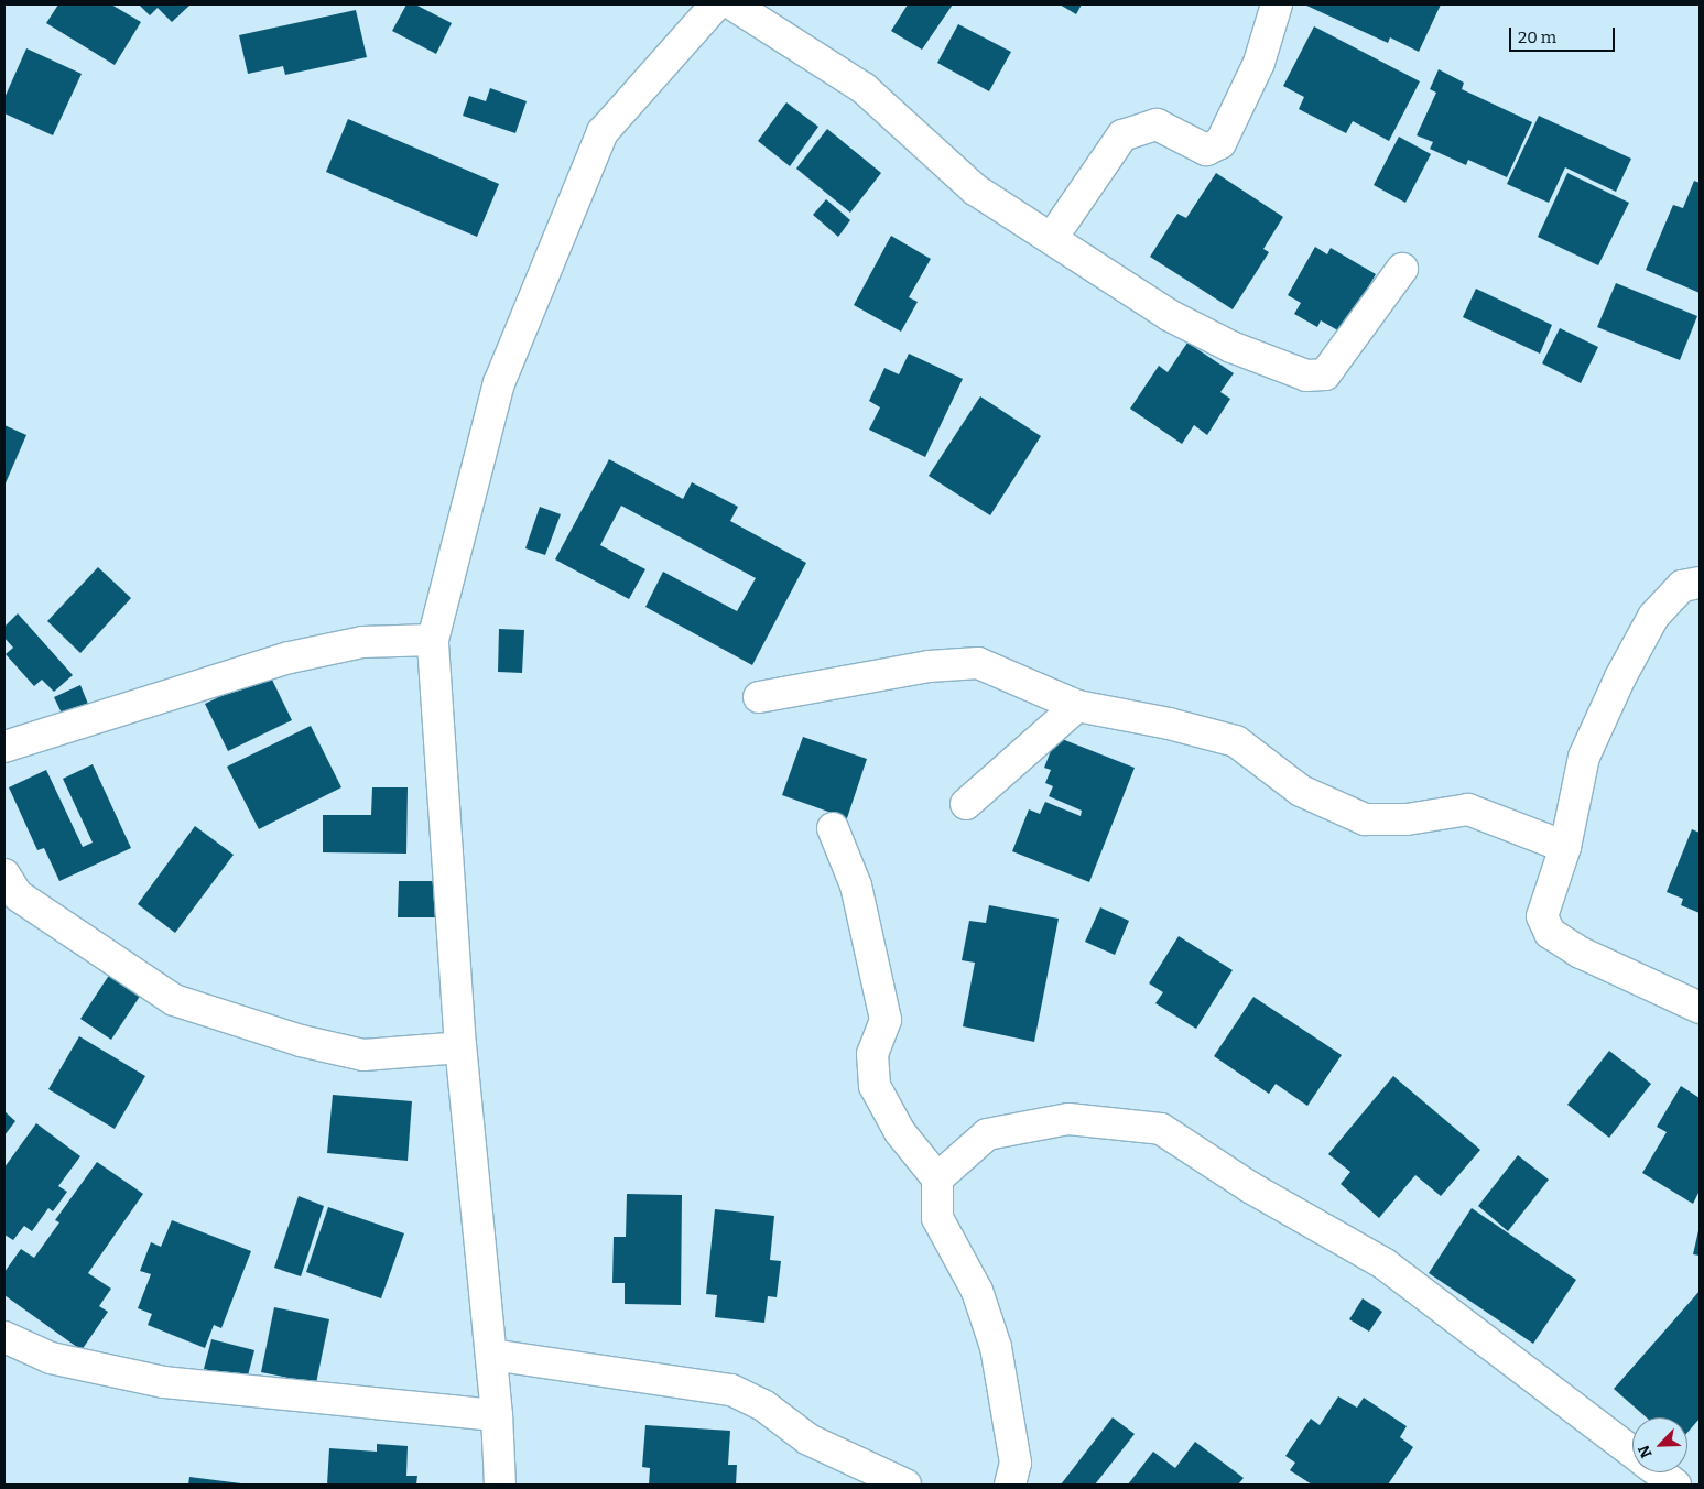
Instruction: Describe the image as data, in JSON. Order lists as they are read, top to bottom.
{
  "scale_bar": "20 m",
  "north": "bottom left"
}
